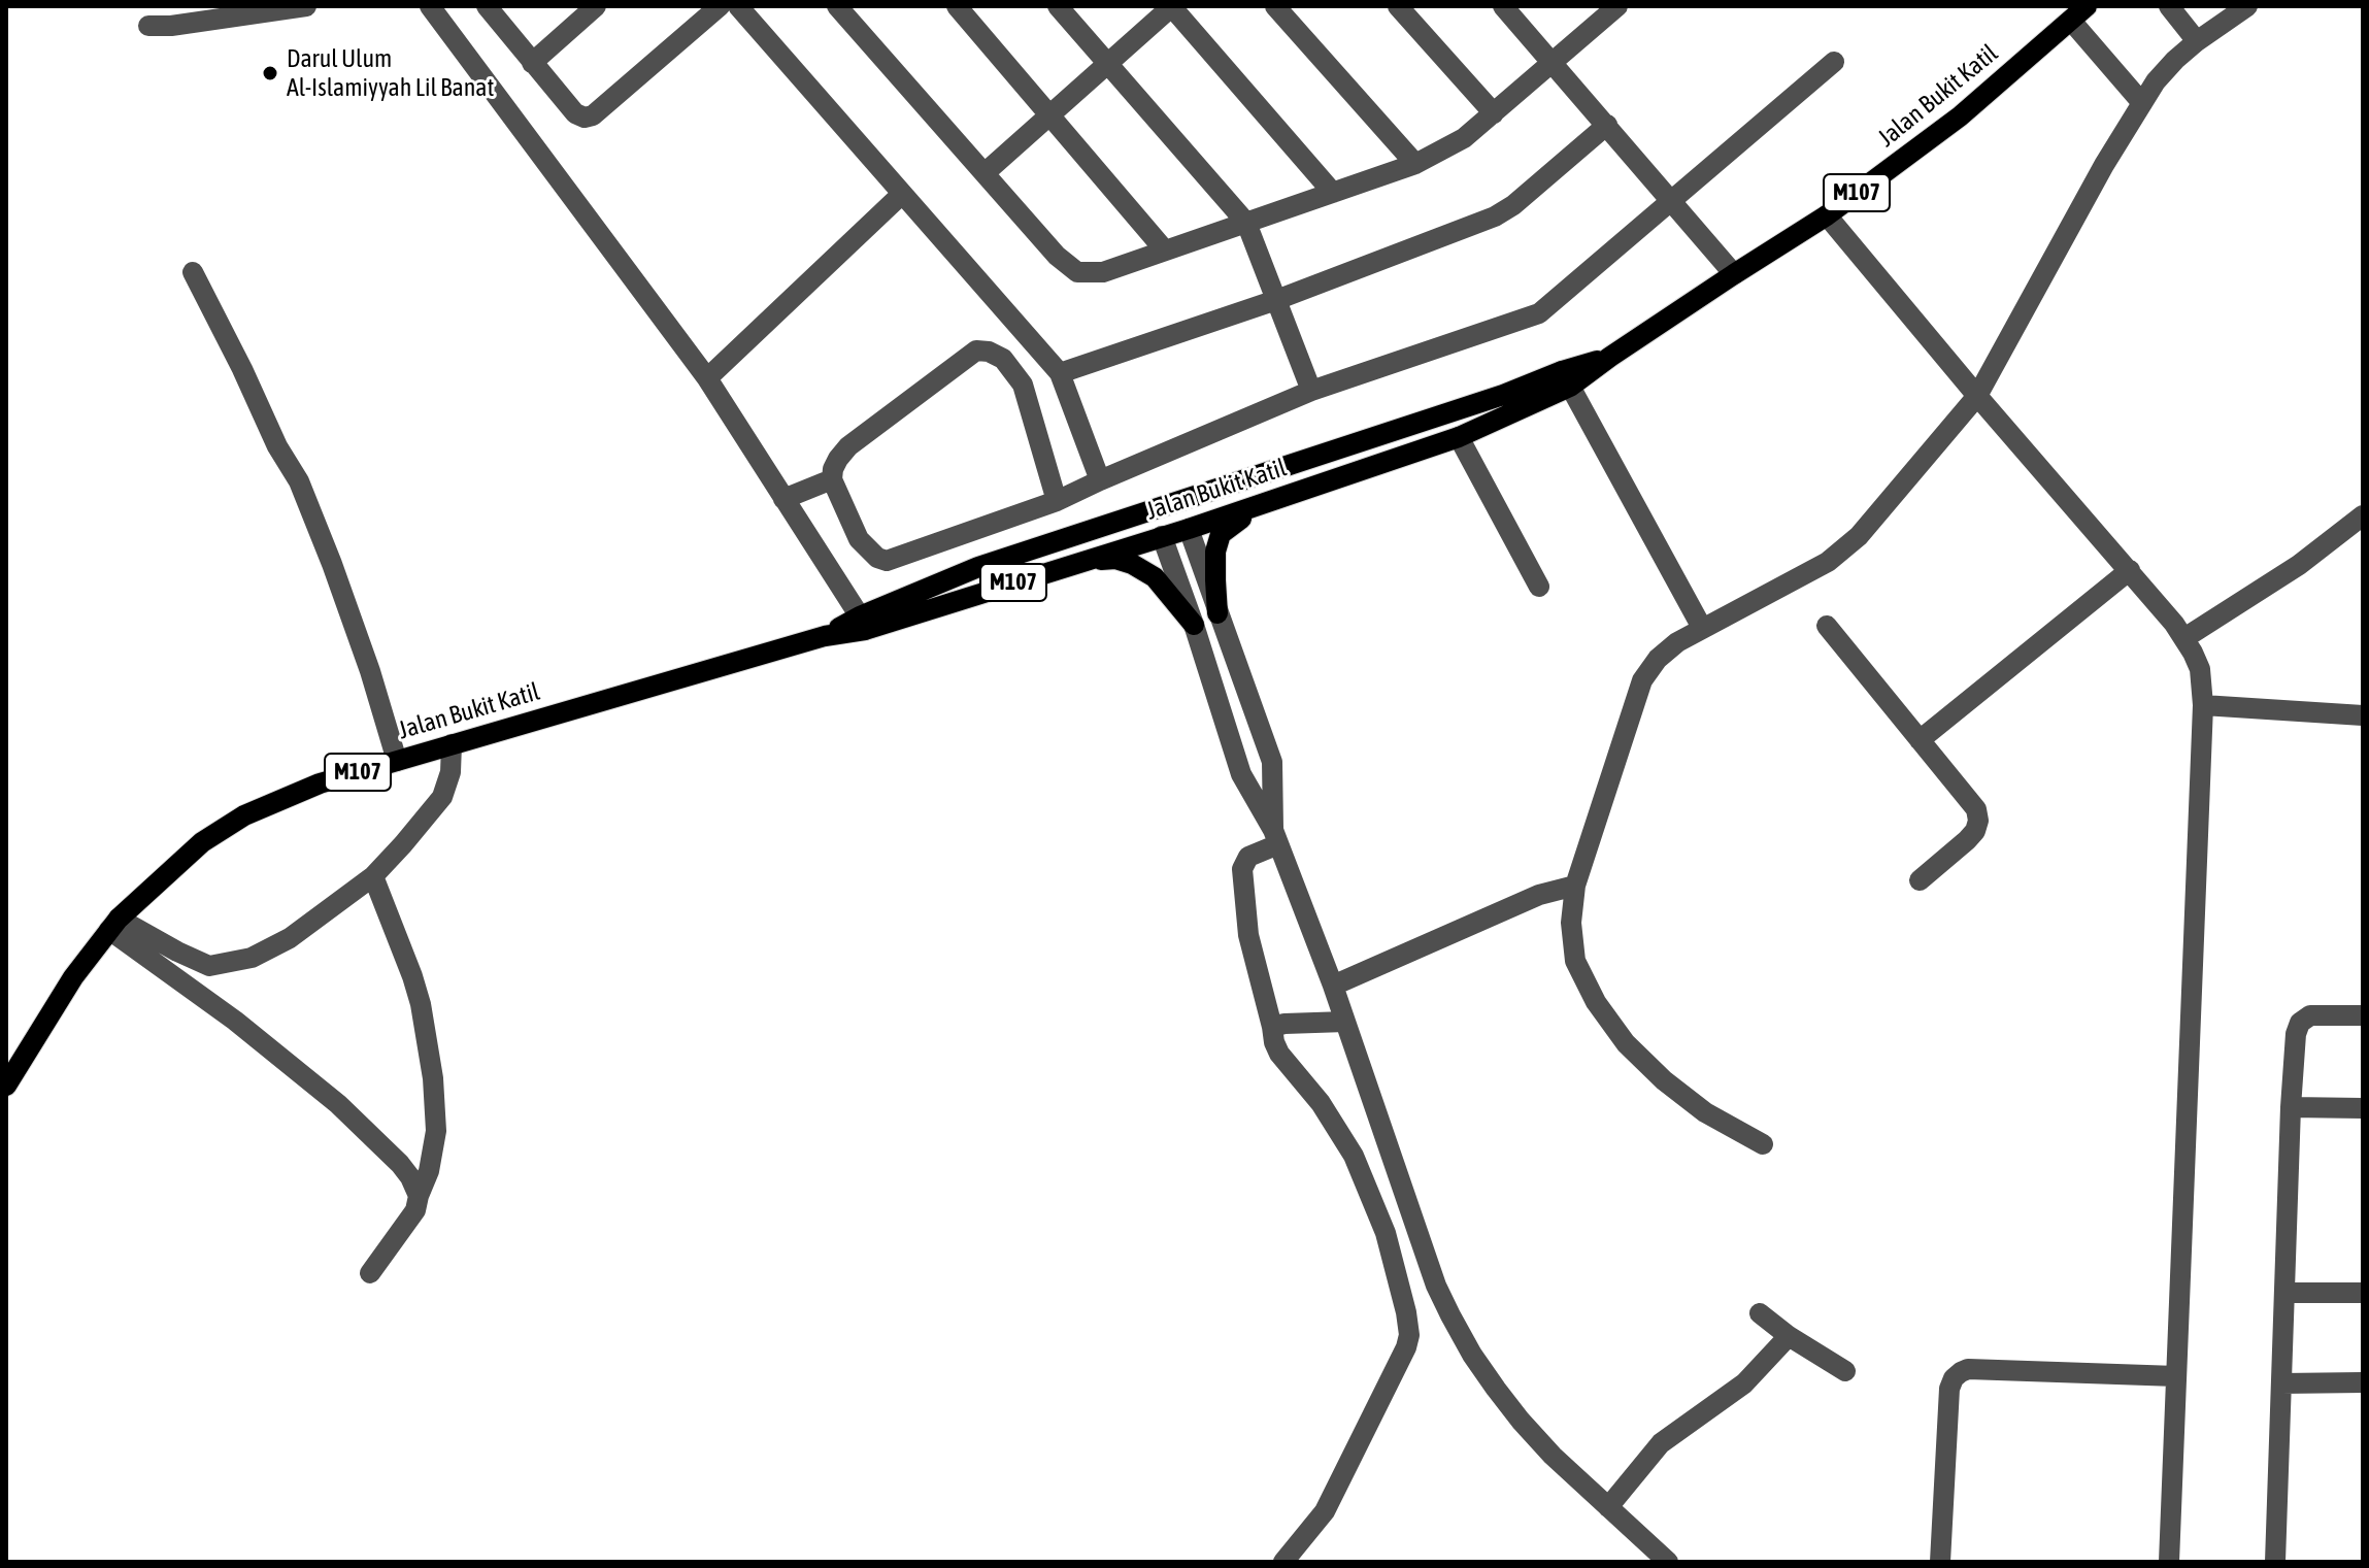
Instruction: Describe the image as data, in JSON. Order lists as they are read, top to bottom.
{
  "streets": {
    "main road": ["Jalan Bukit Katil", "M107"]
  },
  "places": ["Darul Ulum Al-Islamiyyah Lil Banat"]
}
